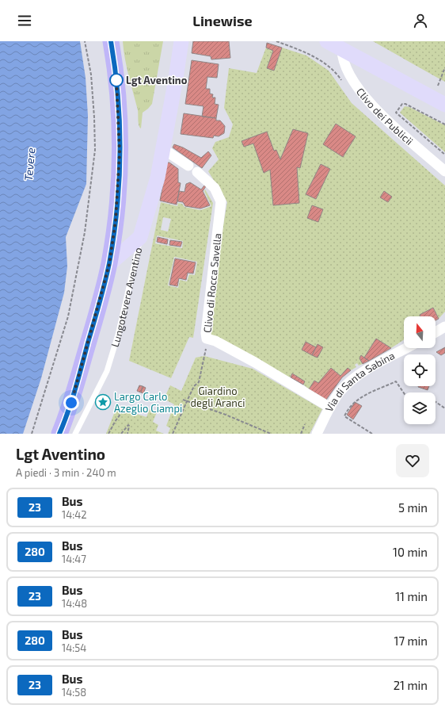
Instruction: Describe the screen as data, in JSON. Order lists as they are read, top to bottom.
{
  "streets": {
    "street": ["Clivo dei Publicii", "Clivo di Rocca Savella", "Via di Santa Sabina"],
    "lane": ["Lungotevere Aventino"]
  },
  "crossings": [
    ["Clivo di Rocca Savella", "Via di Santa Sabina"]
  ],
  "water": ["Tevere"],
  "parks": ["Giardino degli Aranci"],
  "places": {
    "other": ["Lgt Aventino"],
    "place": ["Largo Carlo Azeglio Ciampi"]
  },
  "lines": ["bus line 23"],
  "north": "top",
  "page": {
    "header": "Linewise",
    "heading": ["Lgt Aventino", "A piedi · 3 min · 240 m"],
    "list": [
      {
        "mark": "23",
        "name": "Bus",
        "note": "14:42",
        "value": "5 min"
      },
      {
        "mark": "280",
        "name": "Bus",
        "note": "14:47",
        "value": "10 min"
      },
      {
        "mark": "23",
        "name": "Bus",
        "note": "14:48",
        "value": "11 min"
      },
      {
        "mark": "280",
        "name": "Bus",
        "note": "14:54",
        "value": "17 min"
      },
      {
        "mark": "23",
        "name": "Bus",
        "note": "14:58",
        "value": "21 min"
      }
    ]
  }
}
